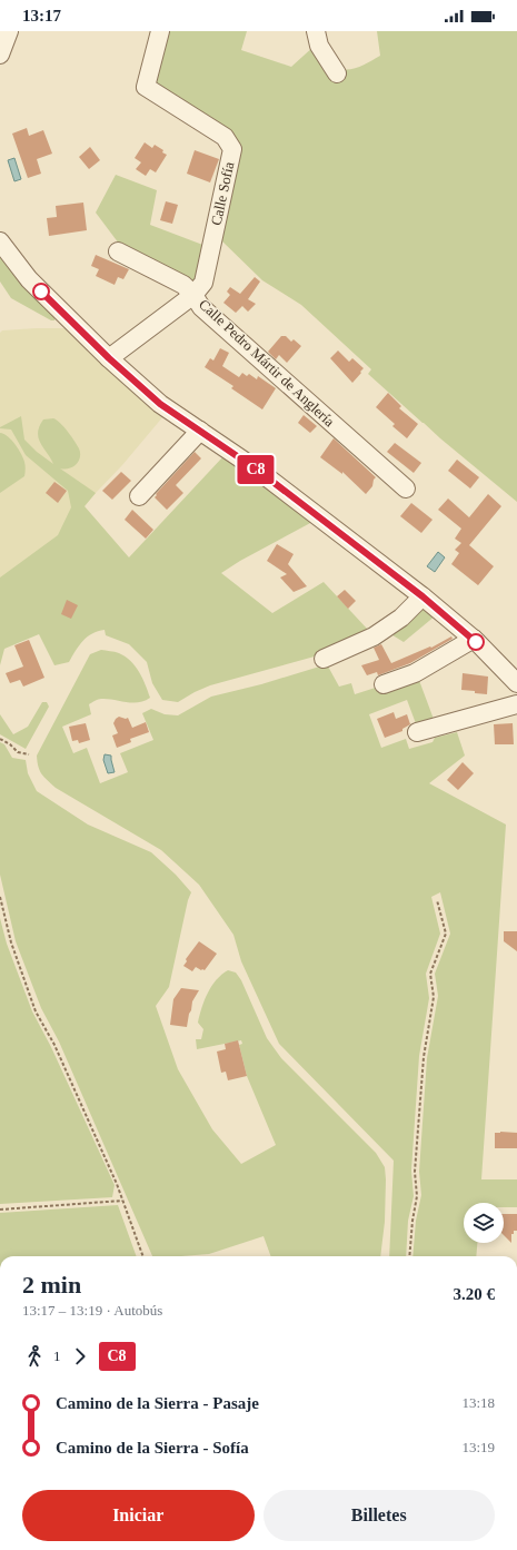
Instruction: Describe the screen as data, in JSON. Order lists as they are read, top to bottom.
{
  "streets": {
    "street": ["Calle Sofía", "Calle Pedro Mártir de Anglería"]
  },
  "crossings": [
    ["Calle Sofía", "Calle Pedro Mártir de Anglería"]
  ],
  "lines": ["bus line C8"],
  "page": {
    "status": "13:17",
    "on_map": "C8",
    "heading": ["2 min", "13:17 – 13:19 · Autobús", "3.20 €"],
    "legs": ["1", "C8"],
    "list": [
      {
        "name": "Camino de la Sierra - Pasaje",
        "value": "13:18"
      },
      {
        "name": "Camino de la Sierra - Sofía",
        "value": "13:19"
      }
    ],
    "buttons": ["Iniciar", "Billetes"]
  }
}
